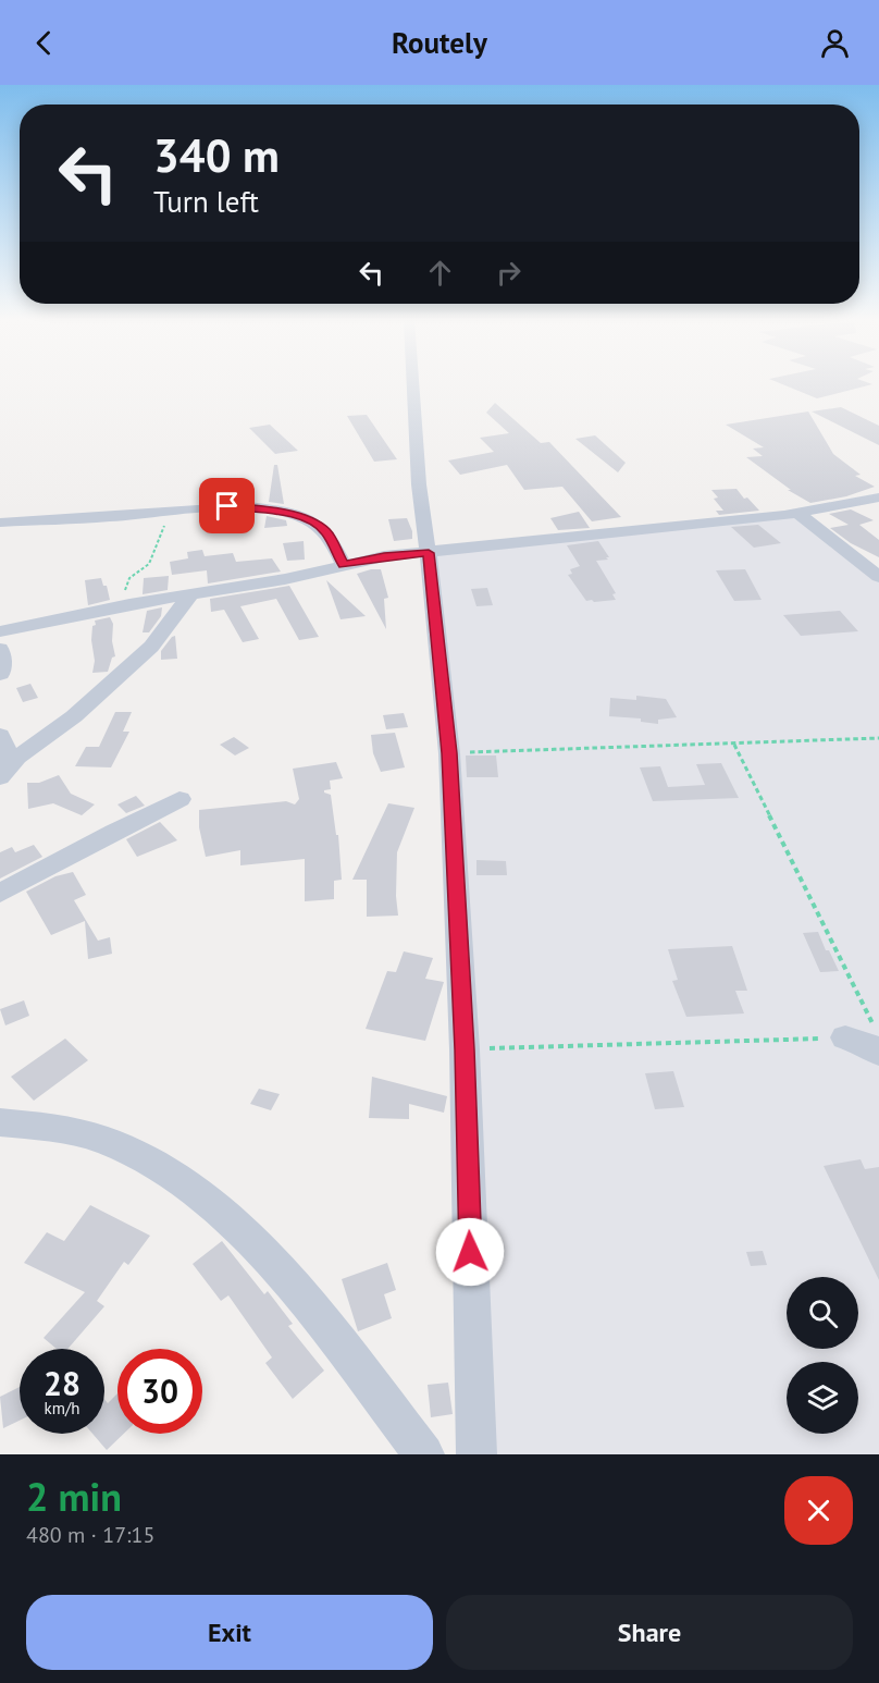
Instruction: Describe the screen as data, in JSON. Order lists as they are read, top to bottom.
{
  "page": {
    "header": "Routely",
    "turn": ["340 m", "Turn left"],
    "speed": "28 km/h",
    "limit": "30",
    "heading": ["2 min", "480 m · 17:15"],
    "buttons": ["Exit", "Share"]
  }
}
